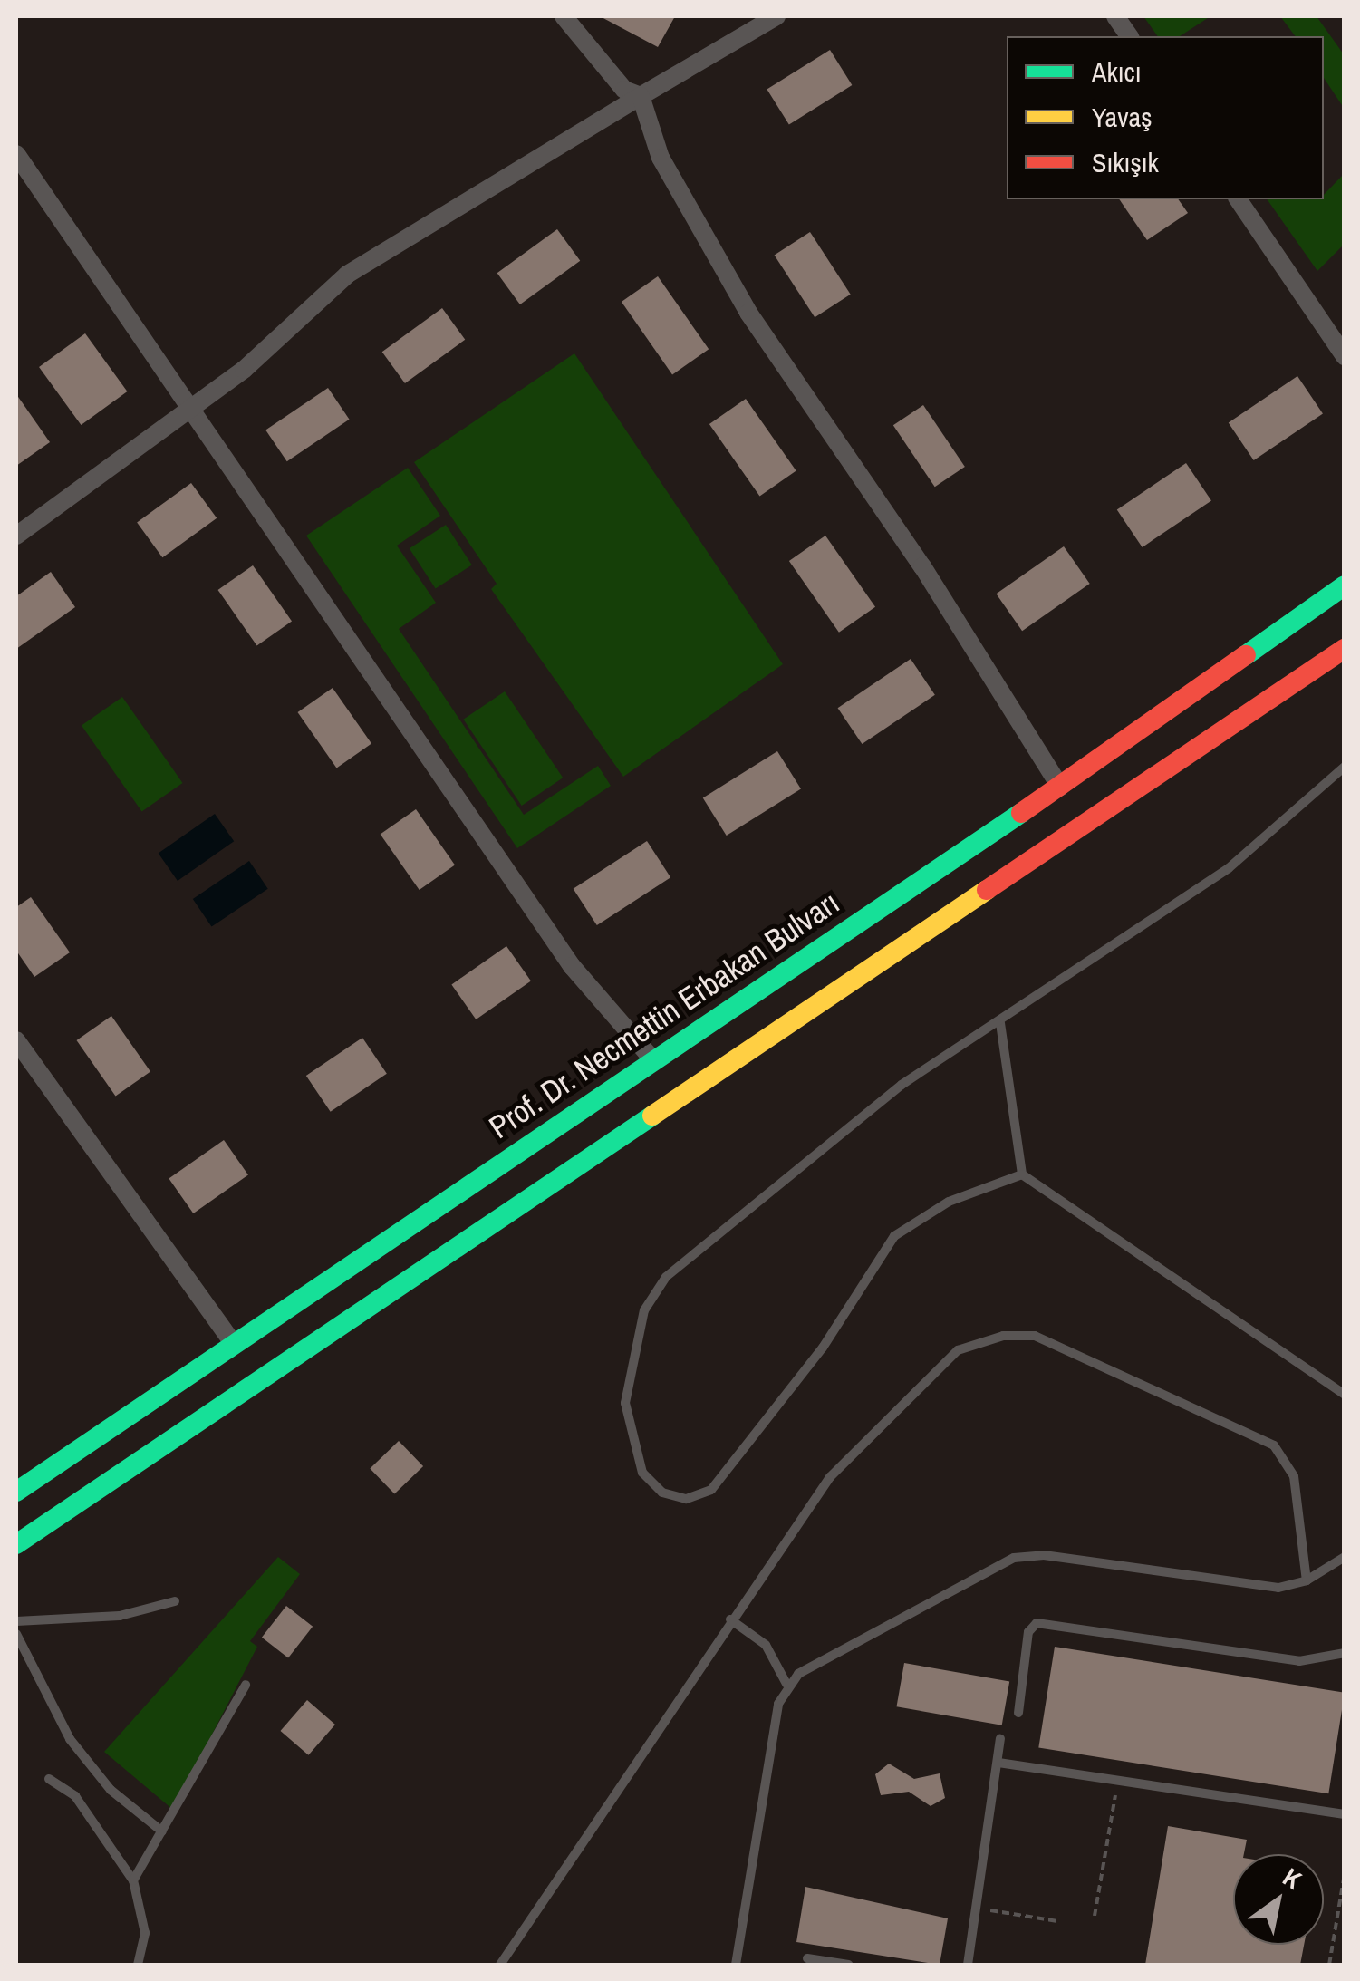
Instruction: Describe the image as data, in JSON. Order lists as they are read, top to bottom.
{
  "streets": {
    "main road": ["Prof. Dr. Necmettin Erbakan Bulvarı"]
  },
  "legend": ["Akıcı", "Yavaş", "Sıkışık"],
  "north": "top right"
}
